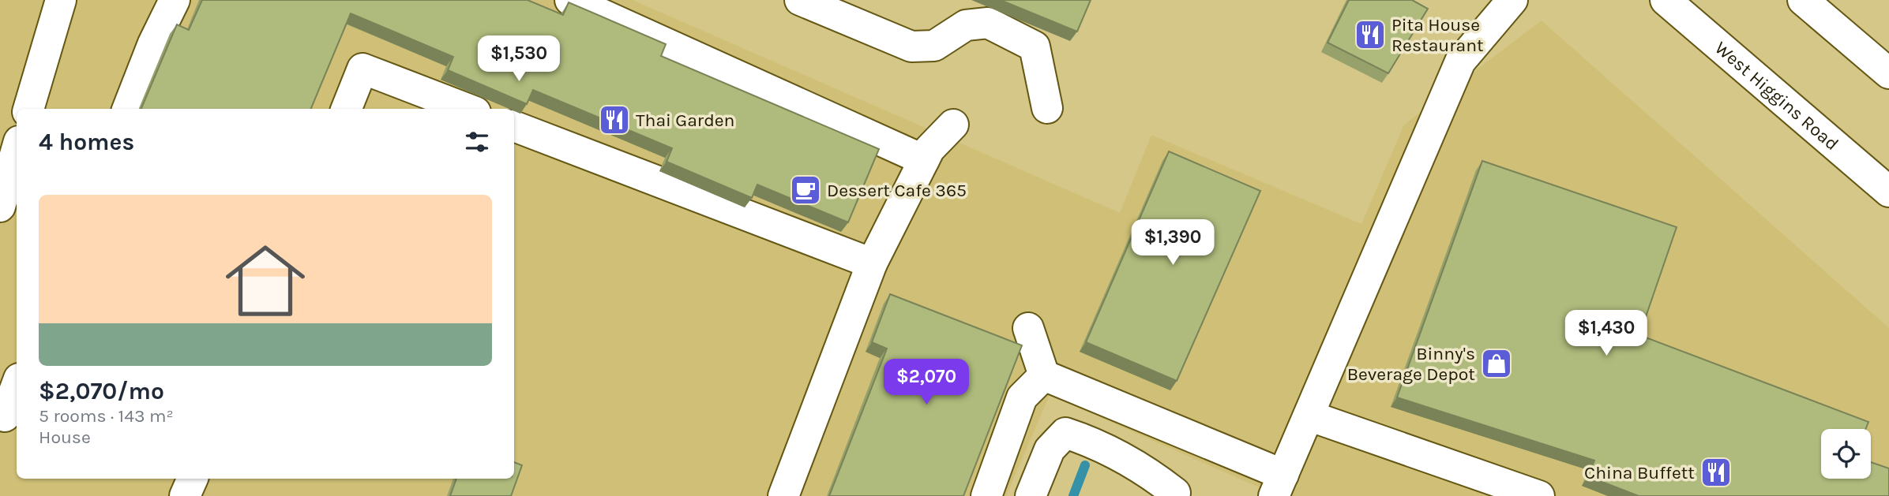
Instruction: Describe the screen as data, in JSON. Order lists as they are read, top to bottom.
{
  "streets": {
    "main road": ["West Higgins Road"]
  },
  "places": {
    "restaurant": ["Pita House Restaurant", "Thai Garden", "China Buffett"],
    "cafe": ["Dessert Cafe 365"],
    "shop": ["Binny's Beverage Depot"]
  },
  "page": {
    "price": [
      "$1,530",
      "$1,390",
      "$1,430",
      "$2,070"
    ],
    "heading": "4 homes",
    "list": [
      {
        "name": "$2,070/mo",
        "note": "5 rooms · 143 m² · House"
      }
    ]
  }
}
